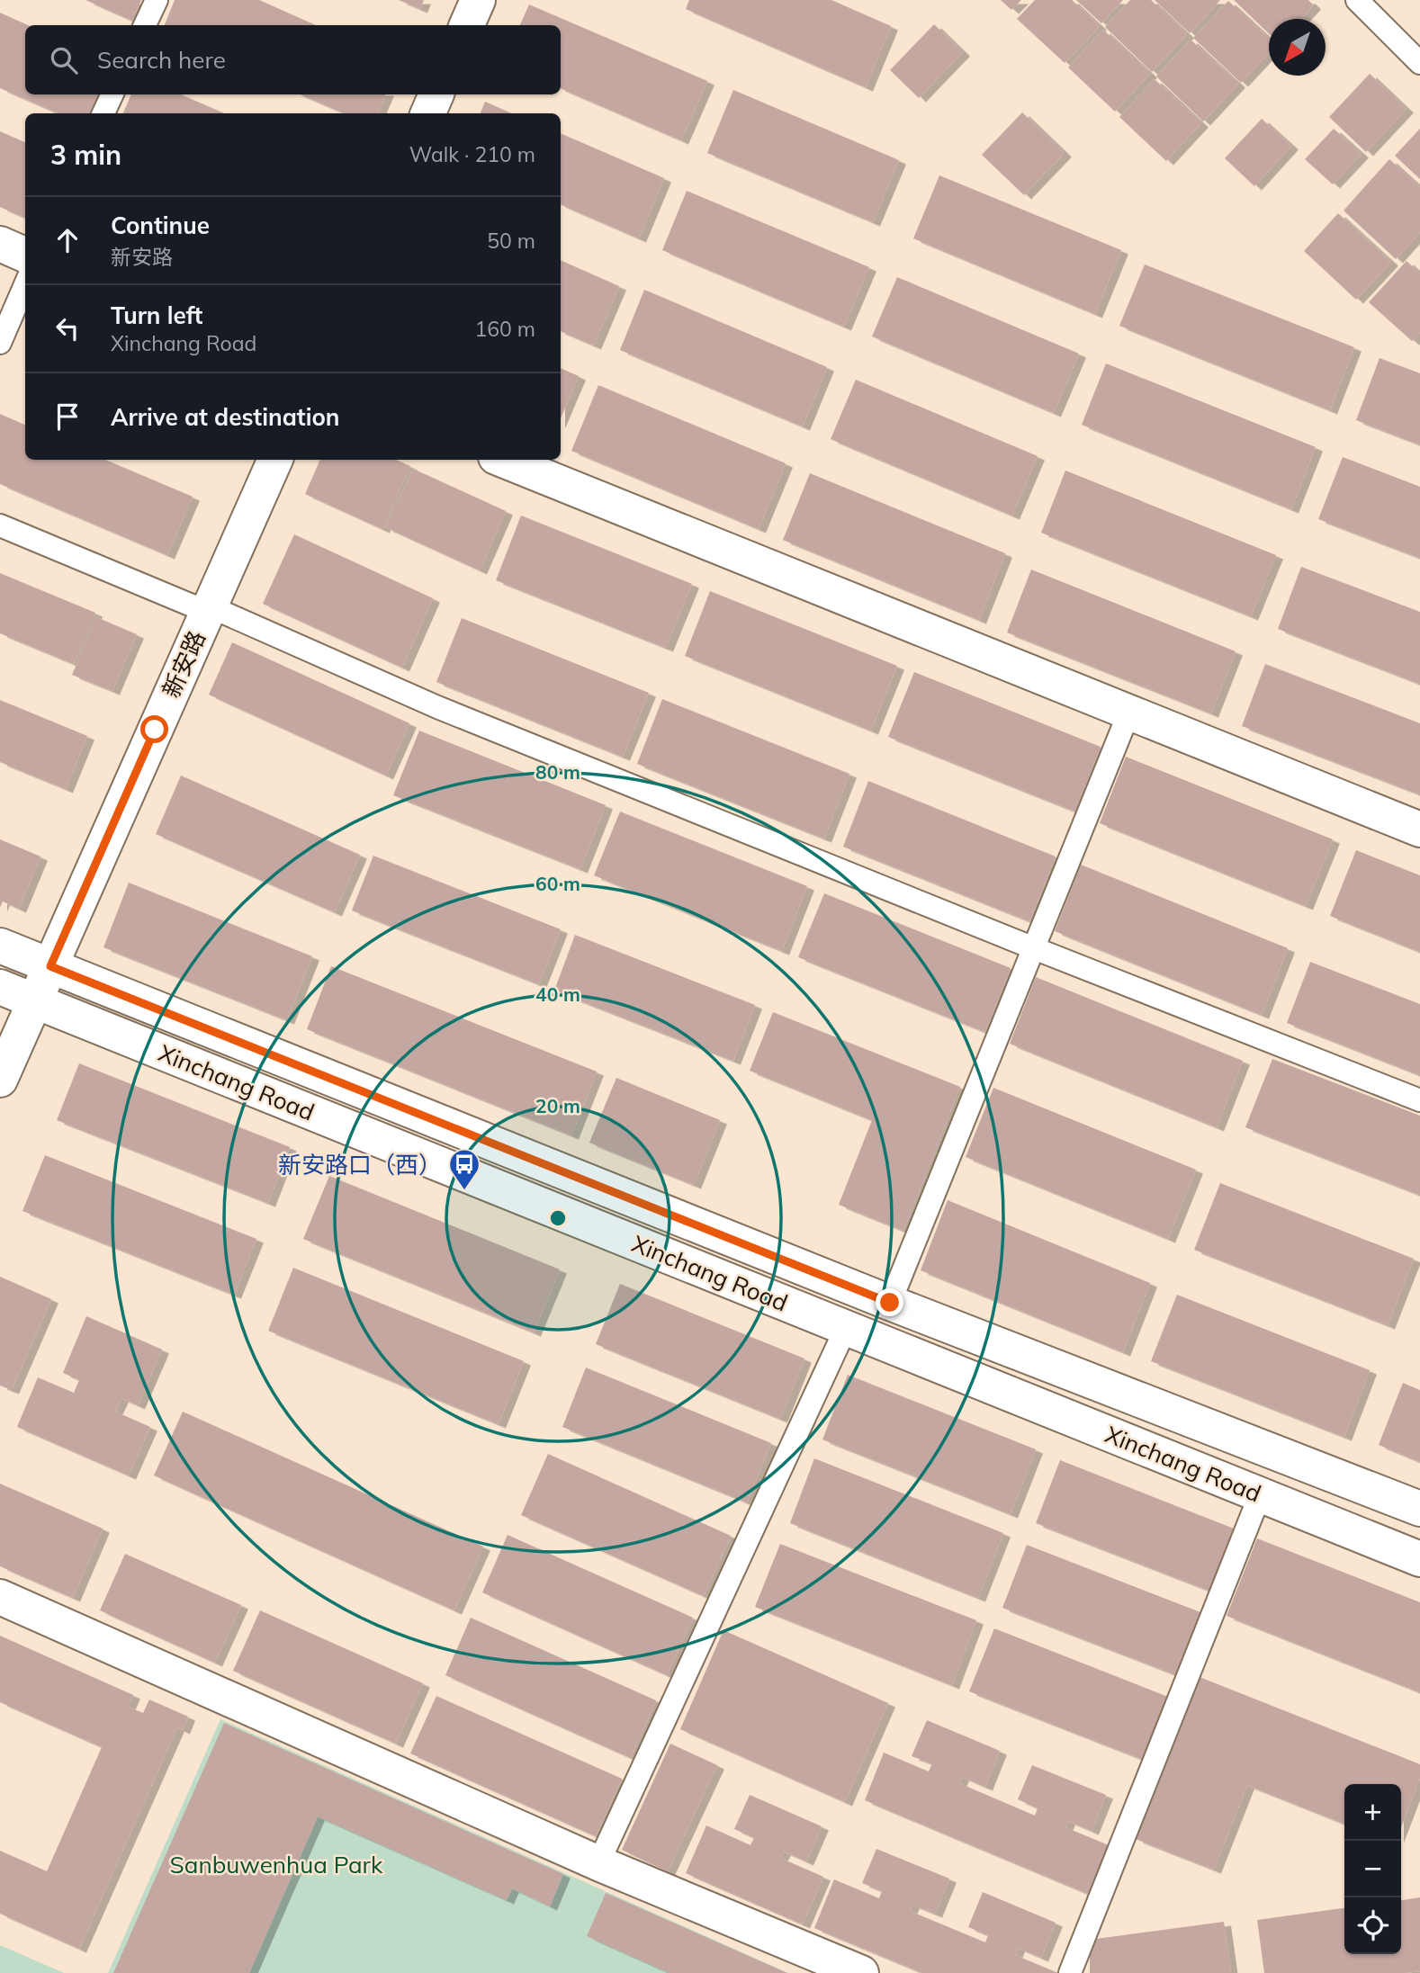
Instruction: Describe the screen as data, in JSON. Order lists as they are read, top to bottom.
{
  "streets": {
    "street": ["新安路", "Xinchang Road"]
  },
  "crossings": [
    ["新安路", "Xinchang Road"]
  ],
  "parks": ["Sanbuwenhua Park"],
  "places": {
    "bus stop": ["新安路口（西）"]
  },
  "north": "bottom left",
  "page": {
    "search": "Search here",
    "heading": ["3 min", "Walk · 210 m"],
    "list": [
      ["Continue", "新安路", "50 m"],
      ["Turn left", "Xinchang Road", "160 m"],
      "Arrive at destination"
    ],
    "map_buttons": ["+", "−"]
  },
  "rings": [
    "80 m",
    "60 m",
    "40 m",
    "20 m"
  ]
}
